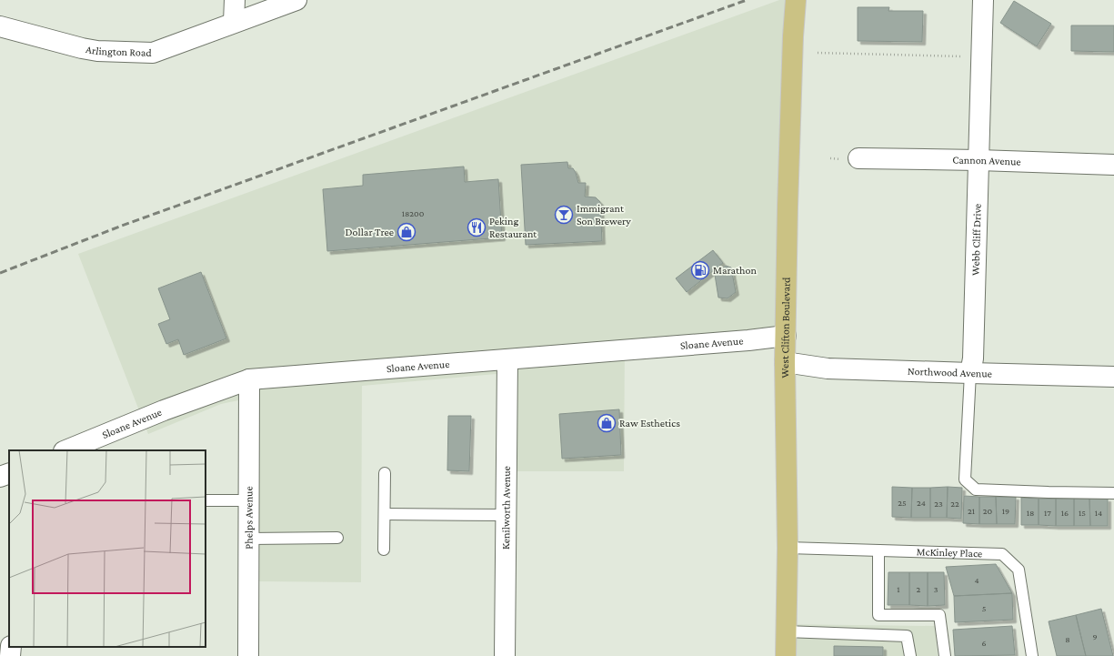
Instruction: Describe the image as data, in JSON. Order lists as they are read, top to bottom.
{
  "streets": {
    "main road": ["West Clifton Boulevard"],
    "street": [
      "Arlington Road",
      "Cannon Avenue",
      "Webb Cliff Drive",
      "Sloane Avenue",
      "Northwood Avenue",
      "Kenilworth Avenue",
      "Phelps Avenue"
    ],
    "lane": ["McKinley Place"]
  },
  "crossings": [
    ["Cannon Avenue", "Webb Cliff Drive"],
    ["Webb Cliff Drive", "Northwood Avenue"],
    ["West Clifton Boulevard", "Sloane Avenue"],
    ["West Clifton Boulevard", "Northwood Avenue"],
    ["West Clifton Boulevard", "McKinley Place"],
    ["Sloane Avenue", "Kenilworth Avenue"],
    ["Sloane Avenue", "Phelps Avenue"]
  ],
  "places": {
    "bar": ["Immigrant Son Brewery"],
    "restaurant": ["Peking Restaurant"],
    "shop": ["Dollar Tree", "Raw Esthetics"],
    "fuel station": ["Marathon"]
  },
  "house_numbers": [
    "18200",
    "25",
    "24",
    "23",
    "22",
    "21",
    "20",
    "19",
    "18",
    "17",
    "16",
    "15",
    "14",
    "4",
    "1",
    "2",
    "3",
    "5",
    "9",
    "8",
    "6"
  ]
}
